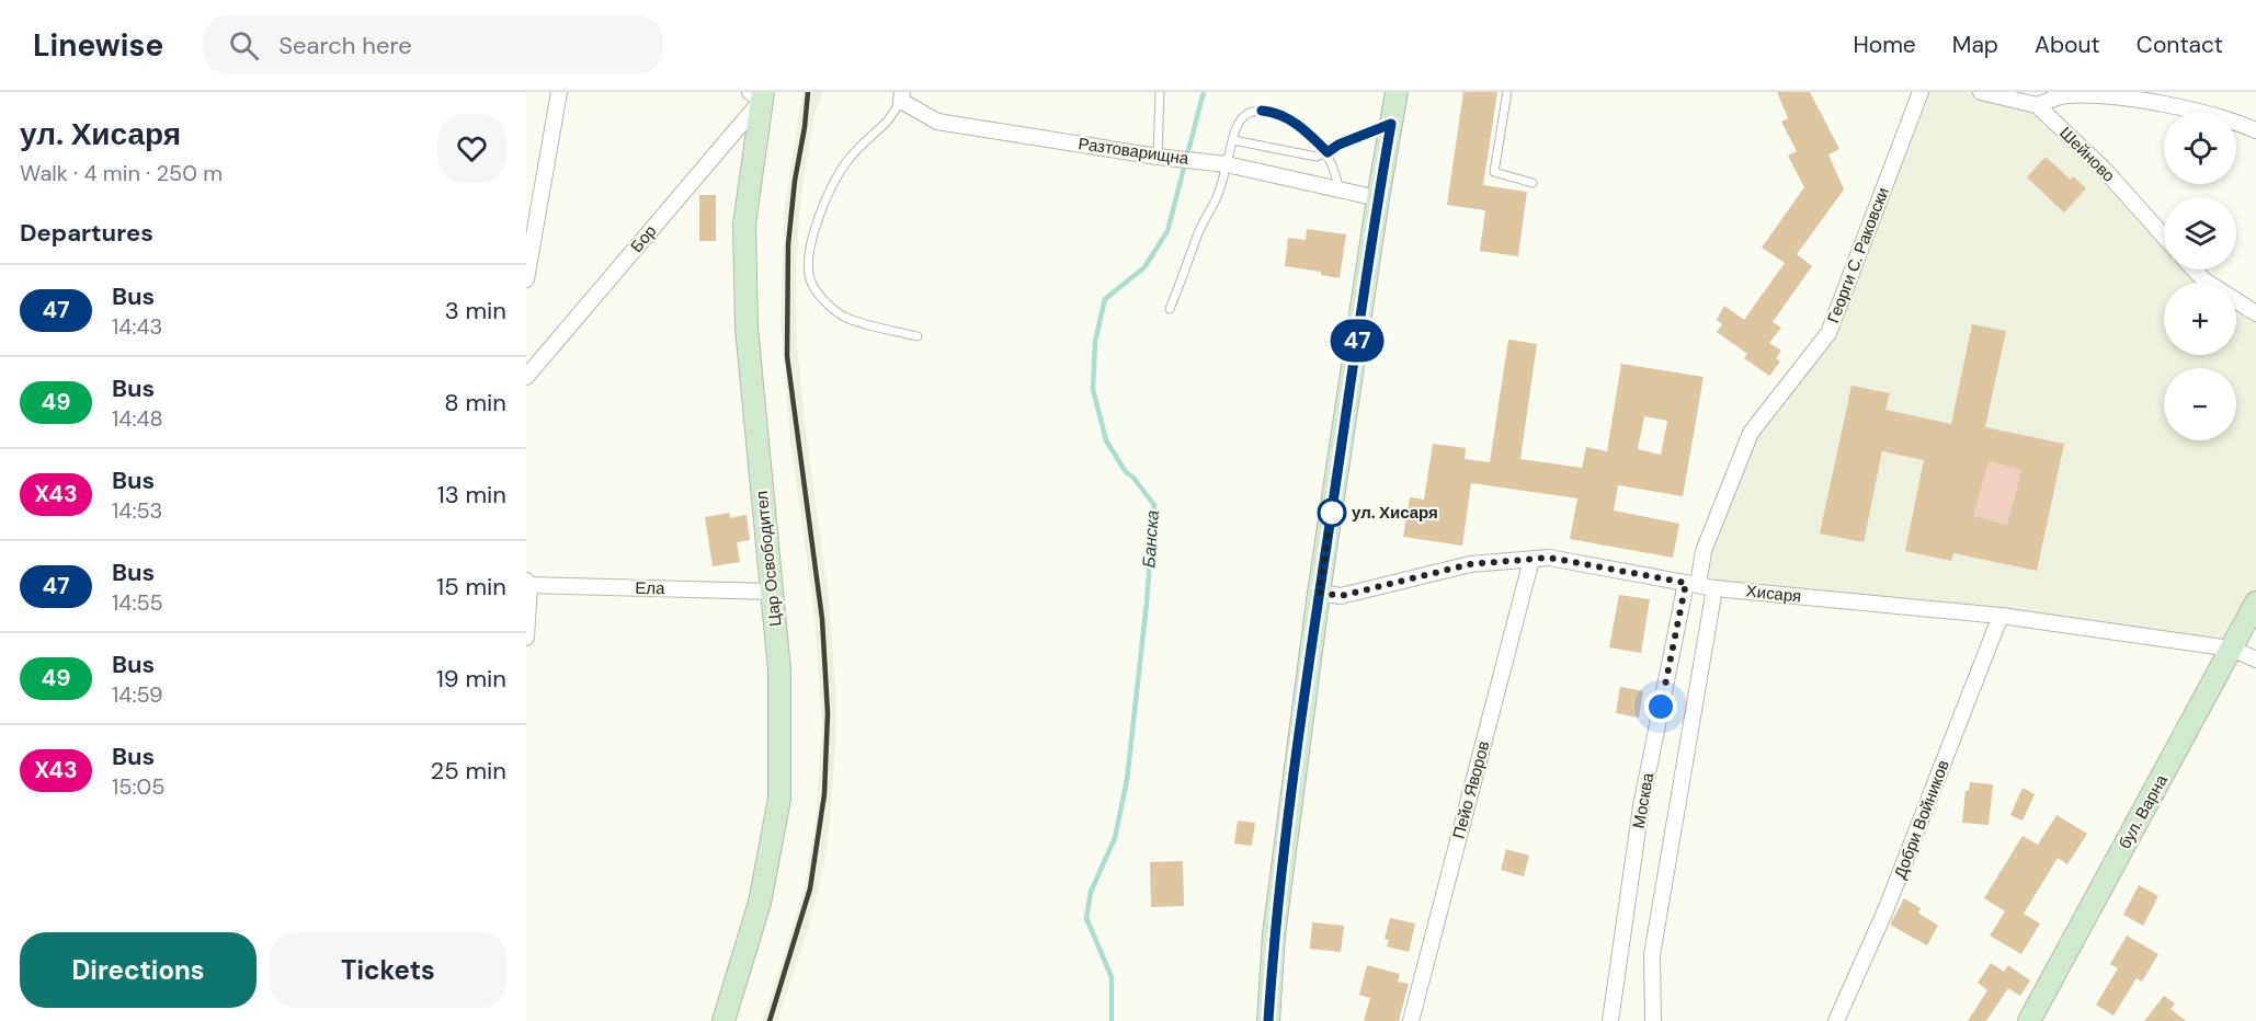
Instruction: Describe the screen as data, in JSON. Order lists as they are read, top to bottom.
{
  "streets": {
    "street": [
      "Разтоварищна",
      "Шейново",
      "Бор",
      "Георги С. Раковски",
      "Цар Освободител",
      "Ела",
      "Хисаря",
      "Пейо Яворов",
      "Москва",
      "бул. Варна",
      "Добри Войников"
    ]
  },
  "crossings": [
    ["Бор", "Цар Освободител"],
    ["Георги С. Раковски", "Хисаря"],
    ["Георги С. Раковски", "Москва"],
    ["Цар Освободител", "Ела"],
    ["Хисаря", "Пейо Яворов"],
    ["Хисаря", "Москва"],
    ["Хисаря", "бул. Варна"],
    ["Хисаря", "Добри Войников"]
  ],
  "water": ["Банска"],
  "places": ["ул. Хисаря"],
  "lines": ["bus line 47"],
  "page": {
    "header": "Linewise",
    "search": "Search here",
    "nav": [
      "Home",
      "Map",
      "About",
      "Contact"
    ],
    "heading": [
      ["ул. Хисаря", "Walk · 4 min · 250 m"],
      "Departures"
    ],
    "on_map": "47",
    "map_buttons": ["+", "−"],
    "list": [
      {
        "mark": "47",
        "name": "Bus",
        "note": "14:43",
        "value": "3 min"
      },
      {
        "mark": "49",
        "name": "Bus",
        "note": "14:48",
        "value": "8 min"
      },
      {
        "mark": "X43",
        "name": "Bus",
        "note": "14:53",
        "value": "13 min"
      },
      {
        "mark": "47",
        "name": "Bus",
        "note": "14:55",
        "value": "15 min"
      },
      {
        "mark": "49",
        "name": "Bus",
        "note": "14:59",
        "value": "19 min"
      },
      {
        "mark": "X43",
        "name": "Bus",
        "note": "15:05",
        "value": "25 min"
      }
    ],
    "buttons": ["Directions", "Tickets"]
  }
}
